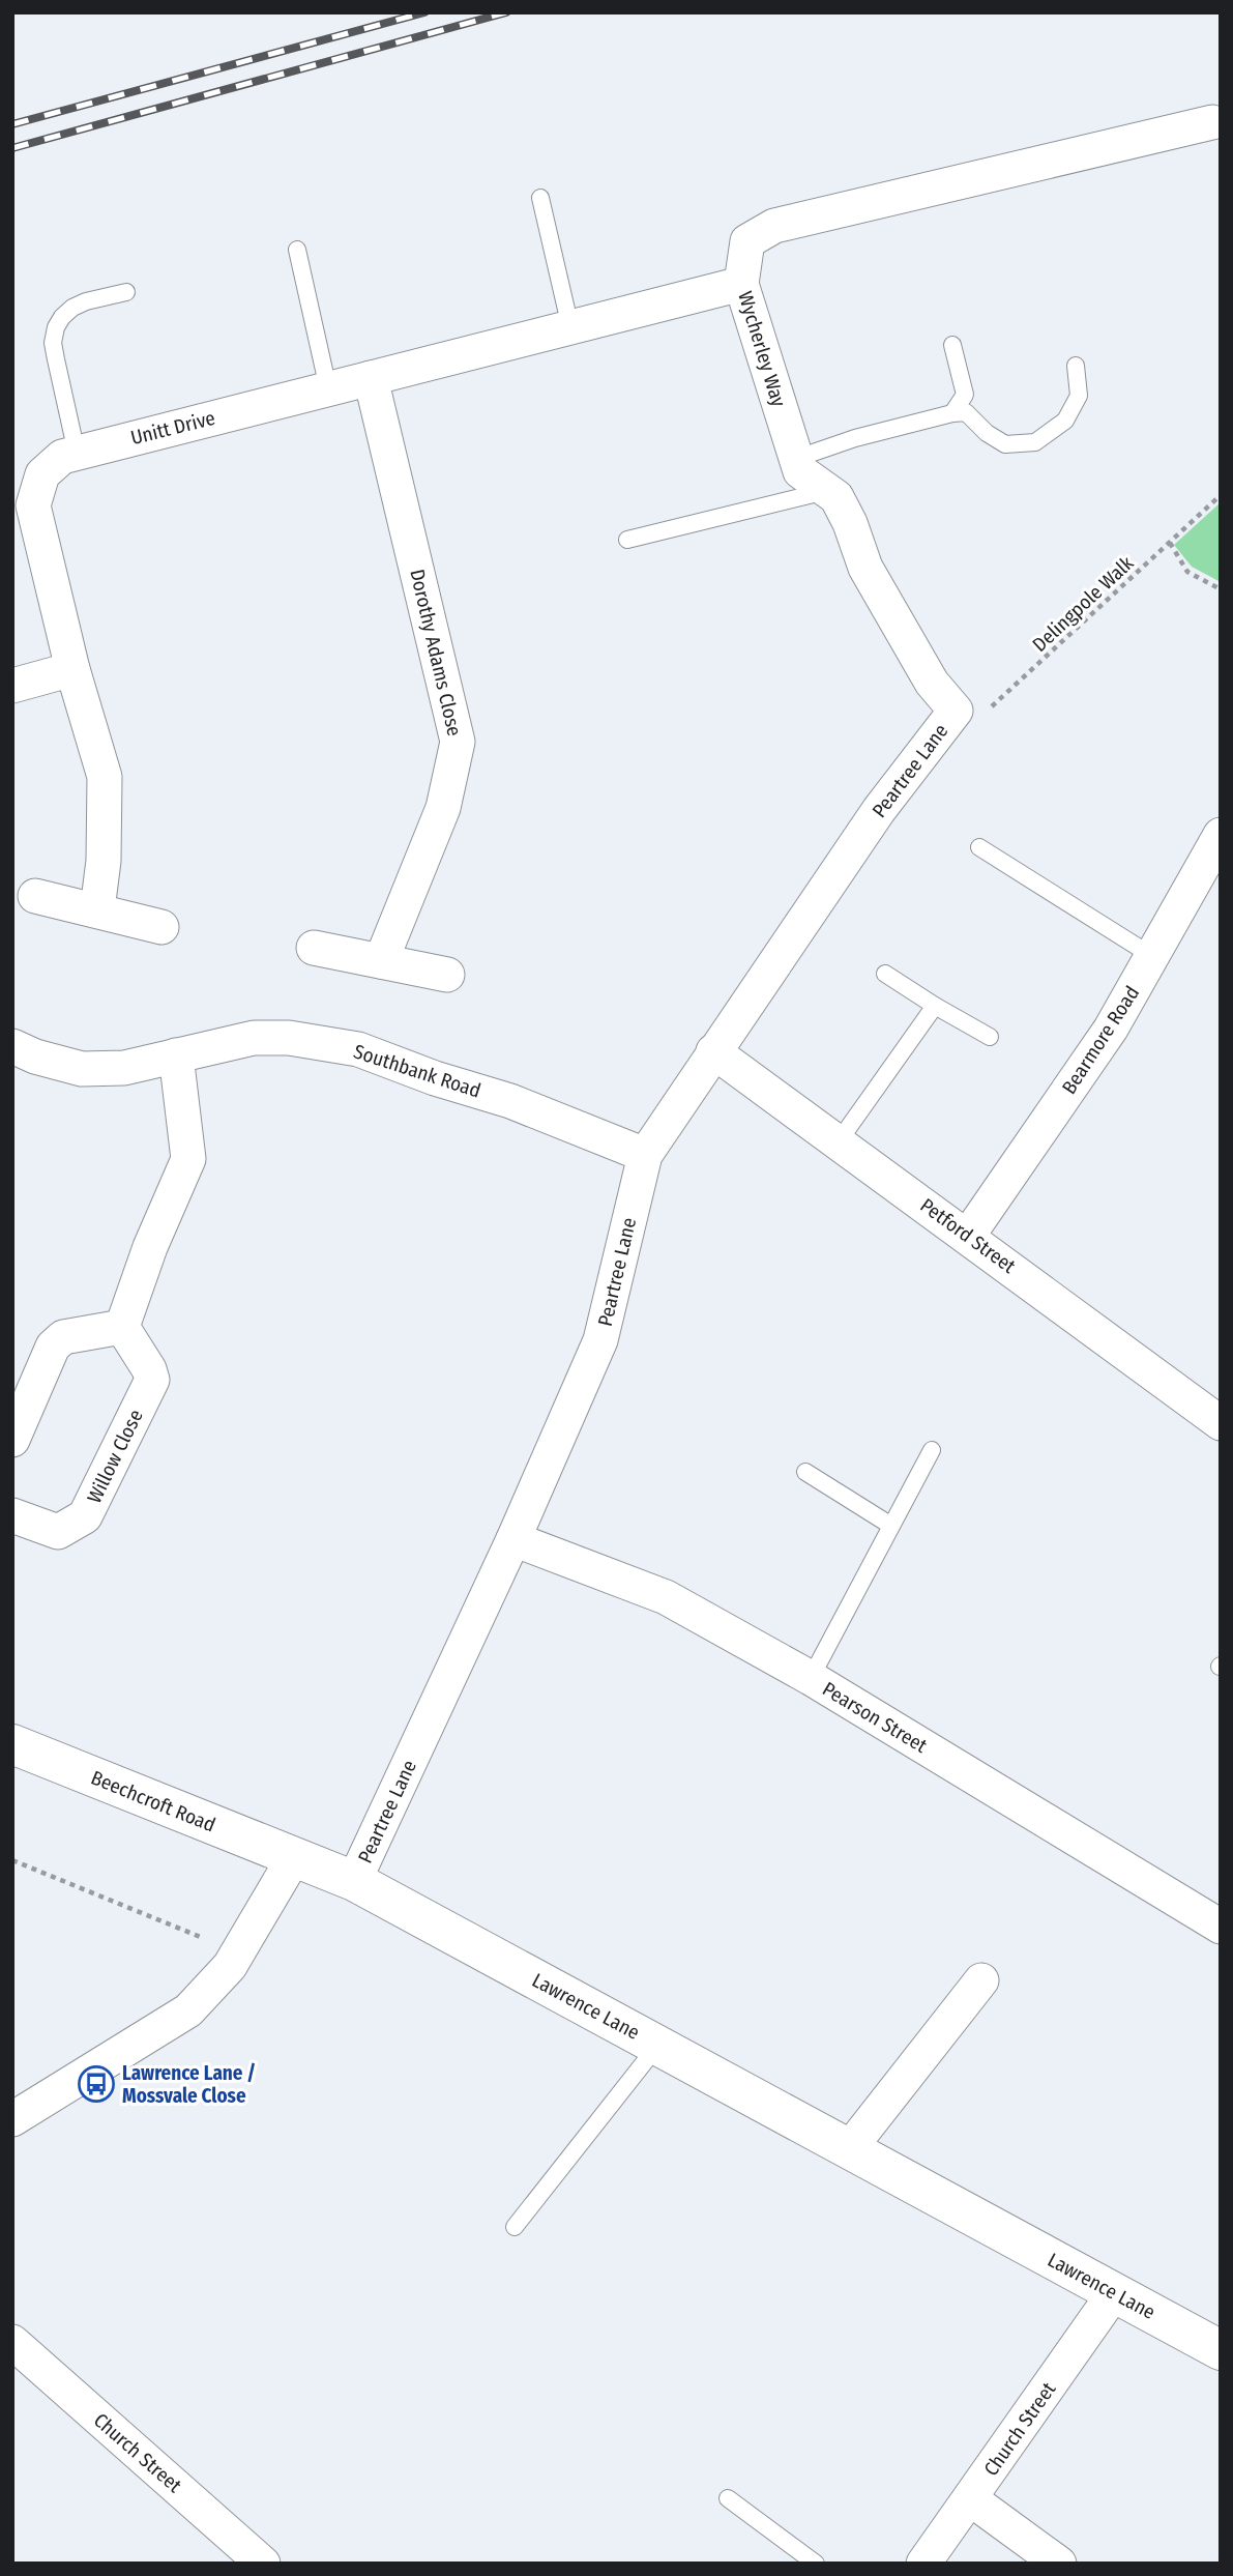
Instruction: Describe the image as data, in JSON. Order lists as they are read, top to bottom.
{
  "streets": {
    "street": [
      "Wycherley Way",
      "Unitt Drive",
      "Dorothy Adams Close",
      "Peartree Lane",
      "Bearmore Road",
      "Southbank Road",
      "Petford Street",
      "Willow Close",
      "Pearson Street",
      "Beechcroft Road",
      "Lawrence Lane",
      "Church Street"
    ],
    "path": ["Delingpole Walk"]
  },
  "crossings": [
    ["Wycherley Way", "Unitt Drive"],
    ["Wycherley Way", "Delingpole Walk"],
    ["Wycherley Way", "Peartree Lane"],
    ["Unitt Drive", "Dorothy Adams Close"],
    ["Delingpole Walk", "Peartree Lane"],
    ["Peartree Lane", "Southbank Road"],
    ["Peartree Lane", "Petford Street"],
    ["Peartree Lane", "Pearson Street"],
    ["Peartree Lane", "Lawrence Lane"],
    ["Bearmore Road", "Petford Street"],
    ["Beechcroft Road", "Lawrence Lane"],
    ["Lawrence Lane", "Church Street"]
  ],
  "places": {
    "bus stop": ["Lawrence Lane / Mossvale Close"]
  }
}
